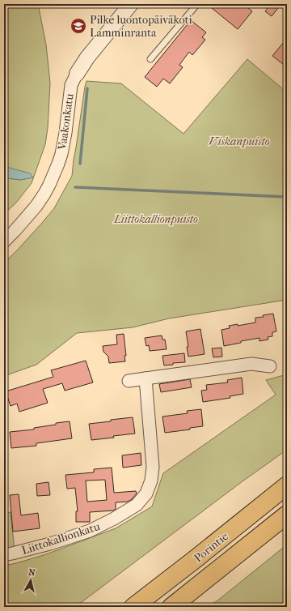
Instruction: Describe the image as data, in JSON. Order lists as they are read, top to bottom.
{
  "streets": {
    "highway": ["Porintie"],
    "street": ["Vaakonkatu", "Liittokallionkatu"]
  },
  "parks": ["Viskanpuisto", "Liittokallionpuisto"],
  "places": {
    "school or university": ["Pilke luontopäiväkoti Lamminranta"]
  },
  "north": "top"
}
